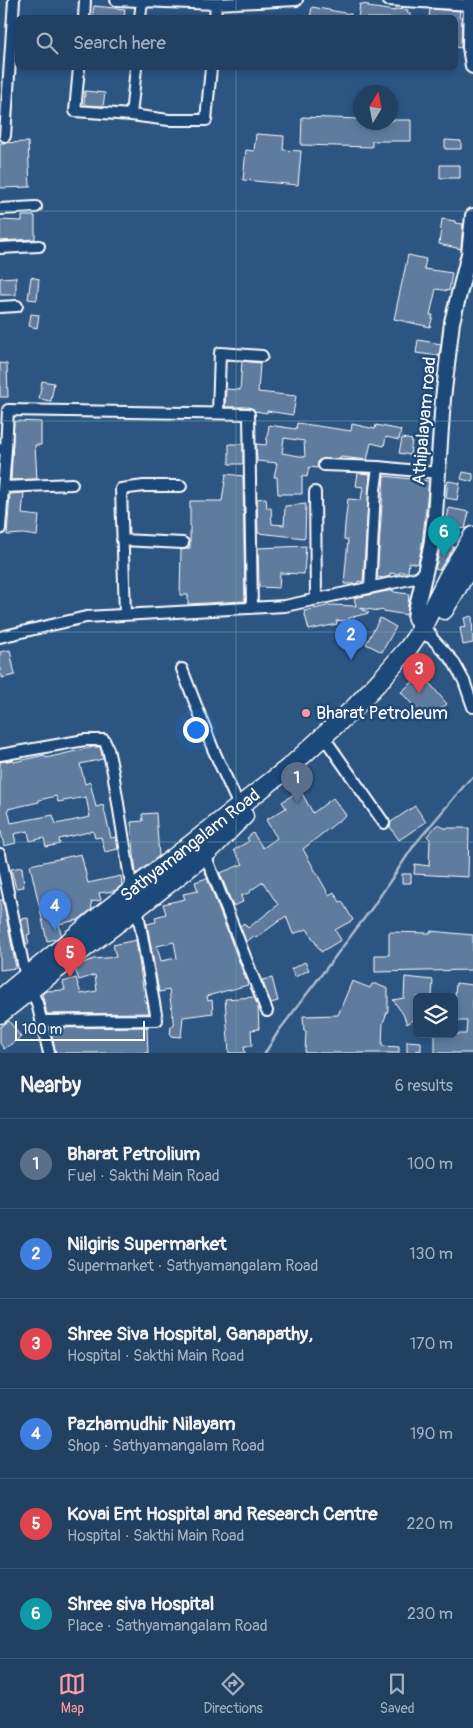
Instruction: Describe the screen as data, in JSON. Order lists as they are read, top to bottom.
{
  "streets": {
    "highway": ["Sathyamangalam Road"],
    "street": ["Athipalayam road"]
  },
  "crossings": [
    ["Athipalayam road", "Sathyamangalam Road"]
  ],
  "places": ["Bharat Petroleum"],
  "scale_bar": "100 m",
  "north": "top",
  "page": {
    "search": "Search here",
    "pins": [
      "6",
      "2",
      "3",
      "1",
      "4",
      "5"
    ],
    "scale": "100 m",
    "heading": ["Nearby", "6 results"],
    "list": [
      {
        "mark": "1",
        "name": "Bharat Petrolium",
        "note": "Fuel · Sakthi Main Road",
        "value": "100 m"
      },
      {
        "mark": "2",
        "name": "Nilgiris Supermarket",
        "note": "Supermarket · Sathyamangalam Road",
        "value": "130 m"
      },
      {
        "mark": "3",
        "name": "Shree Siva Hospital, Ganapathy,",
        "note": "Hospital · Sakthi Main Road",
        "value": "170 m"
      },
      {
        "mark": "4",
        "name": "Pazhamudhir Nilayam",
        "note": "Shop · Sathyamangalam Road",
        "value": "190 m"
      },
      {
        "mark": "5",
        "name": "Kovai Ent Hospital and Research Centre",
        "note": "Hospital · Sakthi Main Road",
        "value": "220 m"
      },
      {
        "mark": "6",
        "name": "Shree siva Hospital",
        "note": "Place · Sathyamangalam Road",
        "value": "230 m"
      }
    ],
    "nav": ["Map", "Directions", "Saved"]
  }
}
